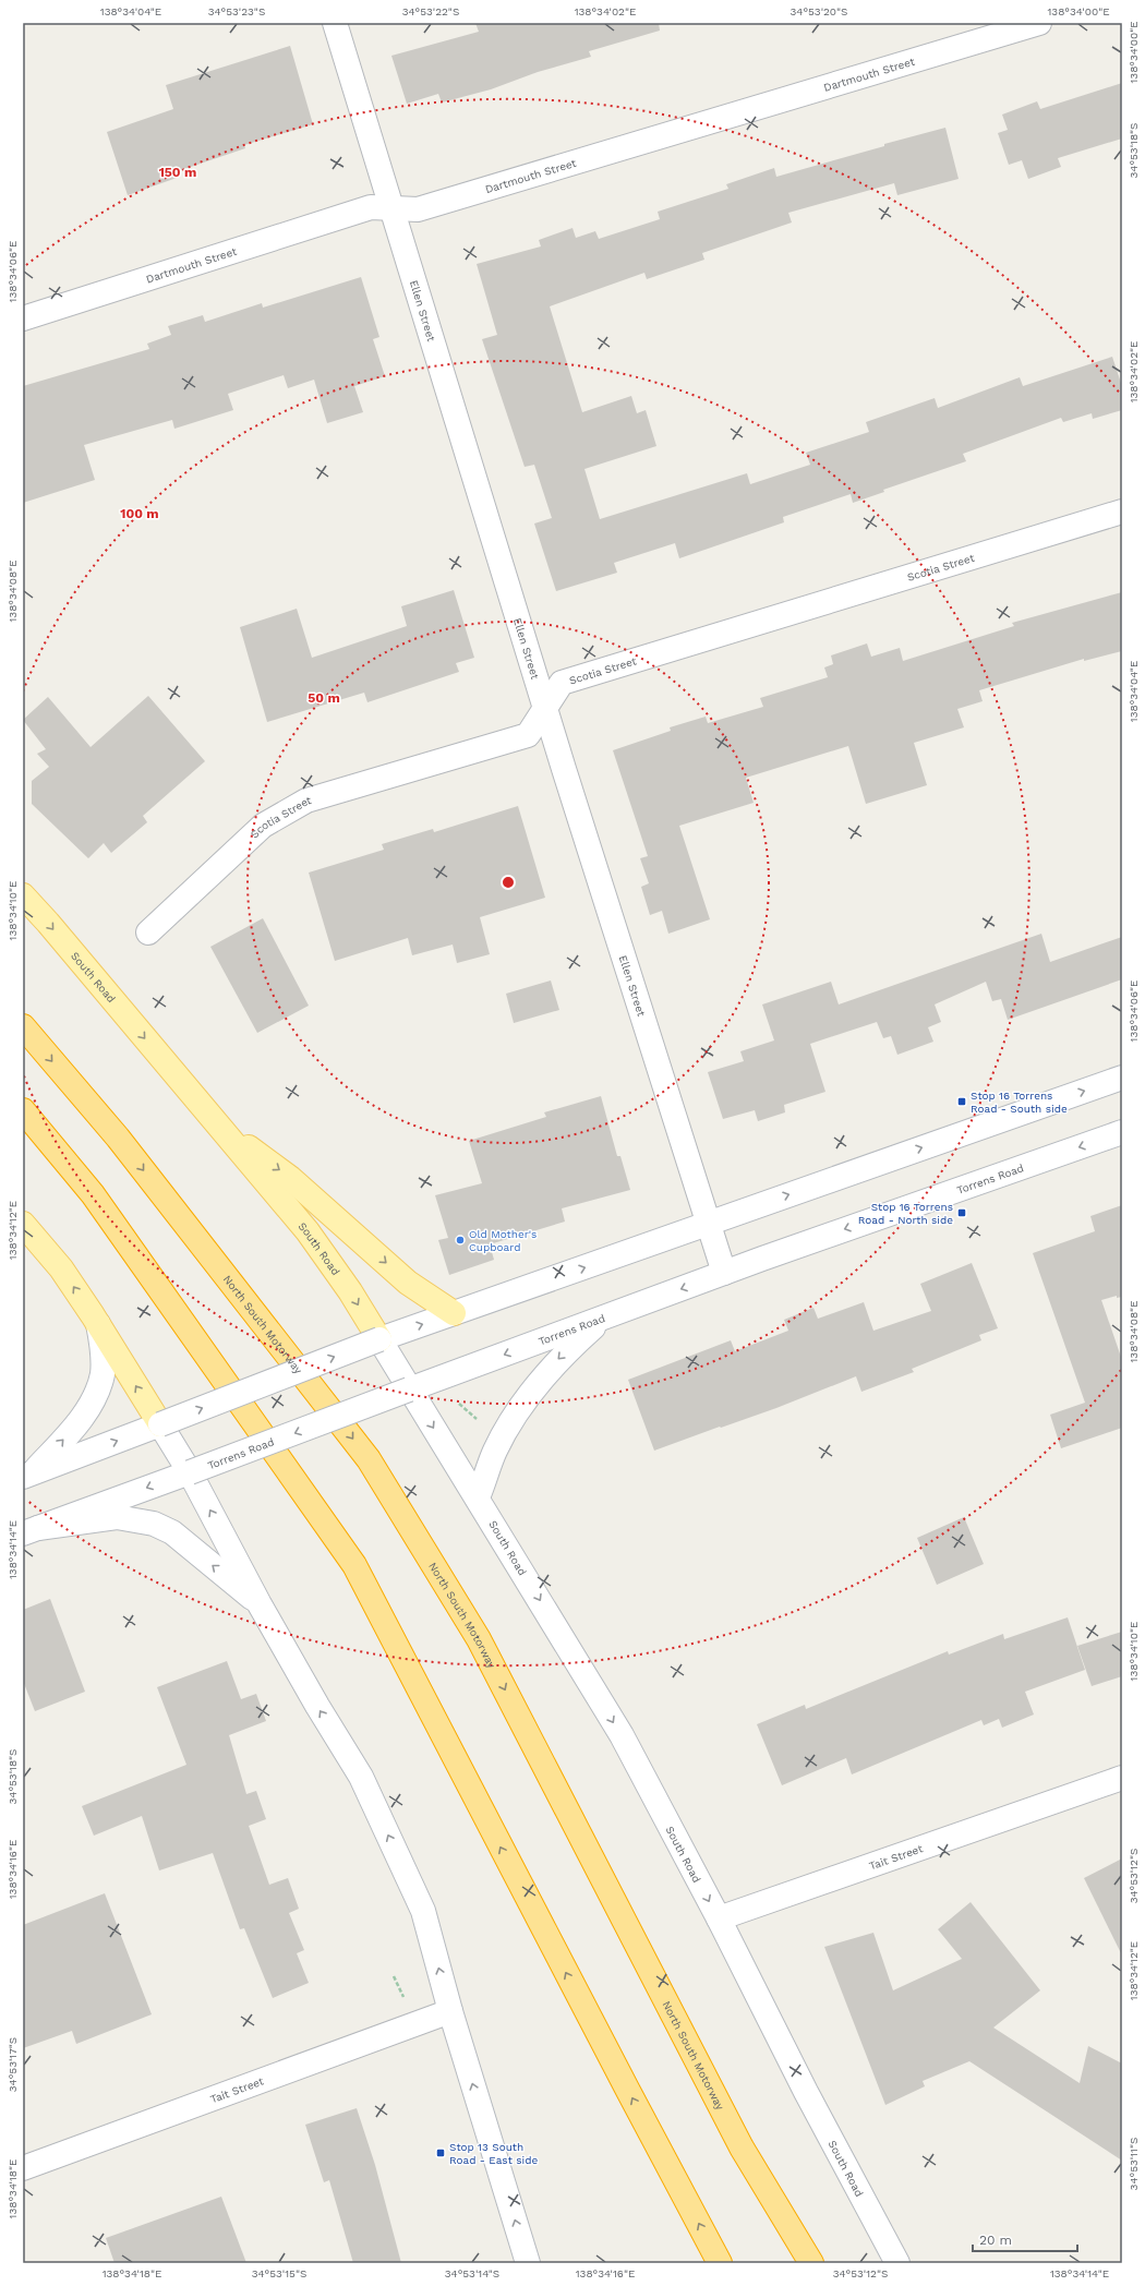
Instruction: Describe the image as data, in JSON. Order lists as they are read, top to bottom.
{
  "streets": {
    "highway": ["North South Motorway"],
    "main road": [
      "Dartmouth Street",
      "Ellen Street",
      "Scotia Street",
      "South Road",
      "Torrens Road",
      "Tait Street"
    ]
  },
  "crossings": [
    ["Dartmouth Street", "Ellen Street"],
    ["Ellen Street", "Scotia Street"],
    ["Ellen Street", "Torrens Road"],
    ["South Road", "Torrens Road"],
    ["South Road", "Tait Street"]
  ],
  "places": {
    "transit": ["Stop 16 Torrens Road - South side", "Stop 16 Torrens Road - North side", "Stop 13 South Road - East side"],
    "other": ["Old Mother's Cupboard"]
  },
  "scale_bar": "20 m",
  "coordinates": [
    "138°34'04\"E",
    "34°53'23\"S",
    "34°53'22\"S",
    "138°34'02\"E",
    "34°53'20\"S",
    "138°34'00\"E",
    "34°53'18\"S",
    "138°34'06\"E",
    "138°34'08\"E",
    "138°34'10\"E",
    "138°34'12\"E",
    "138°34'14\"E",
    "138°34'16\"E",
    "34°53'12\"S",
    "34°53'17\"S",
    "34°53'11\"S",
    "138°34'18\"E",
    "34°53'15\"S",
    "34°53'14\"S"
  ],
  "rings": ["150 m", "100 m", "50 m"]
}
